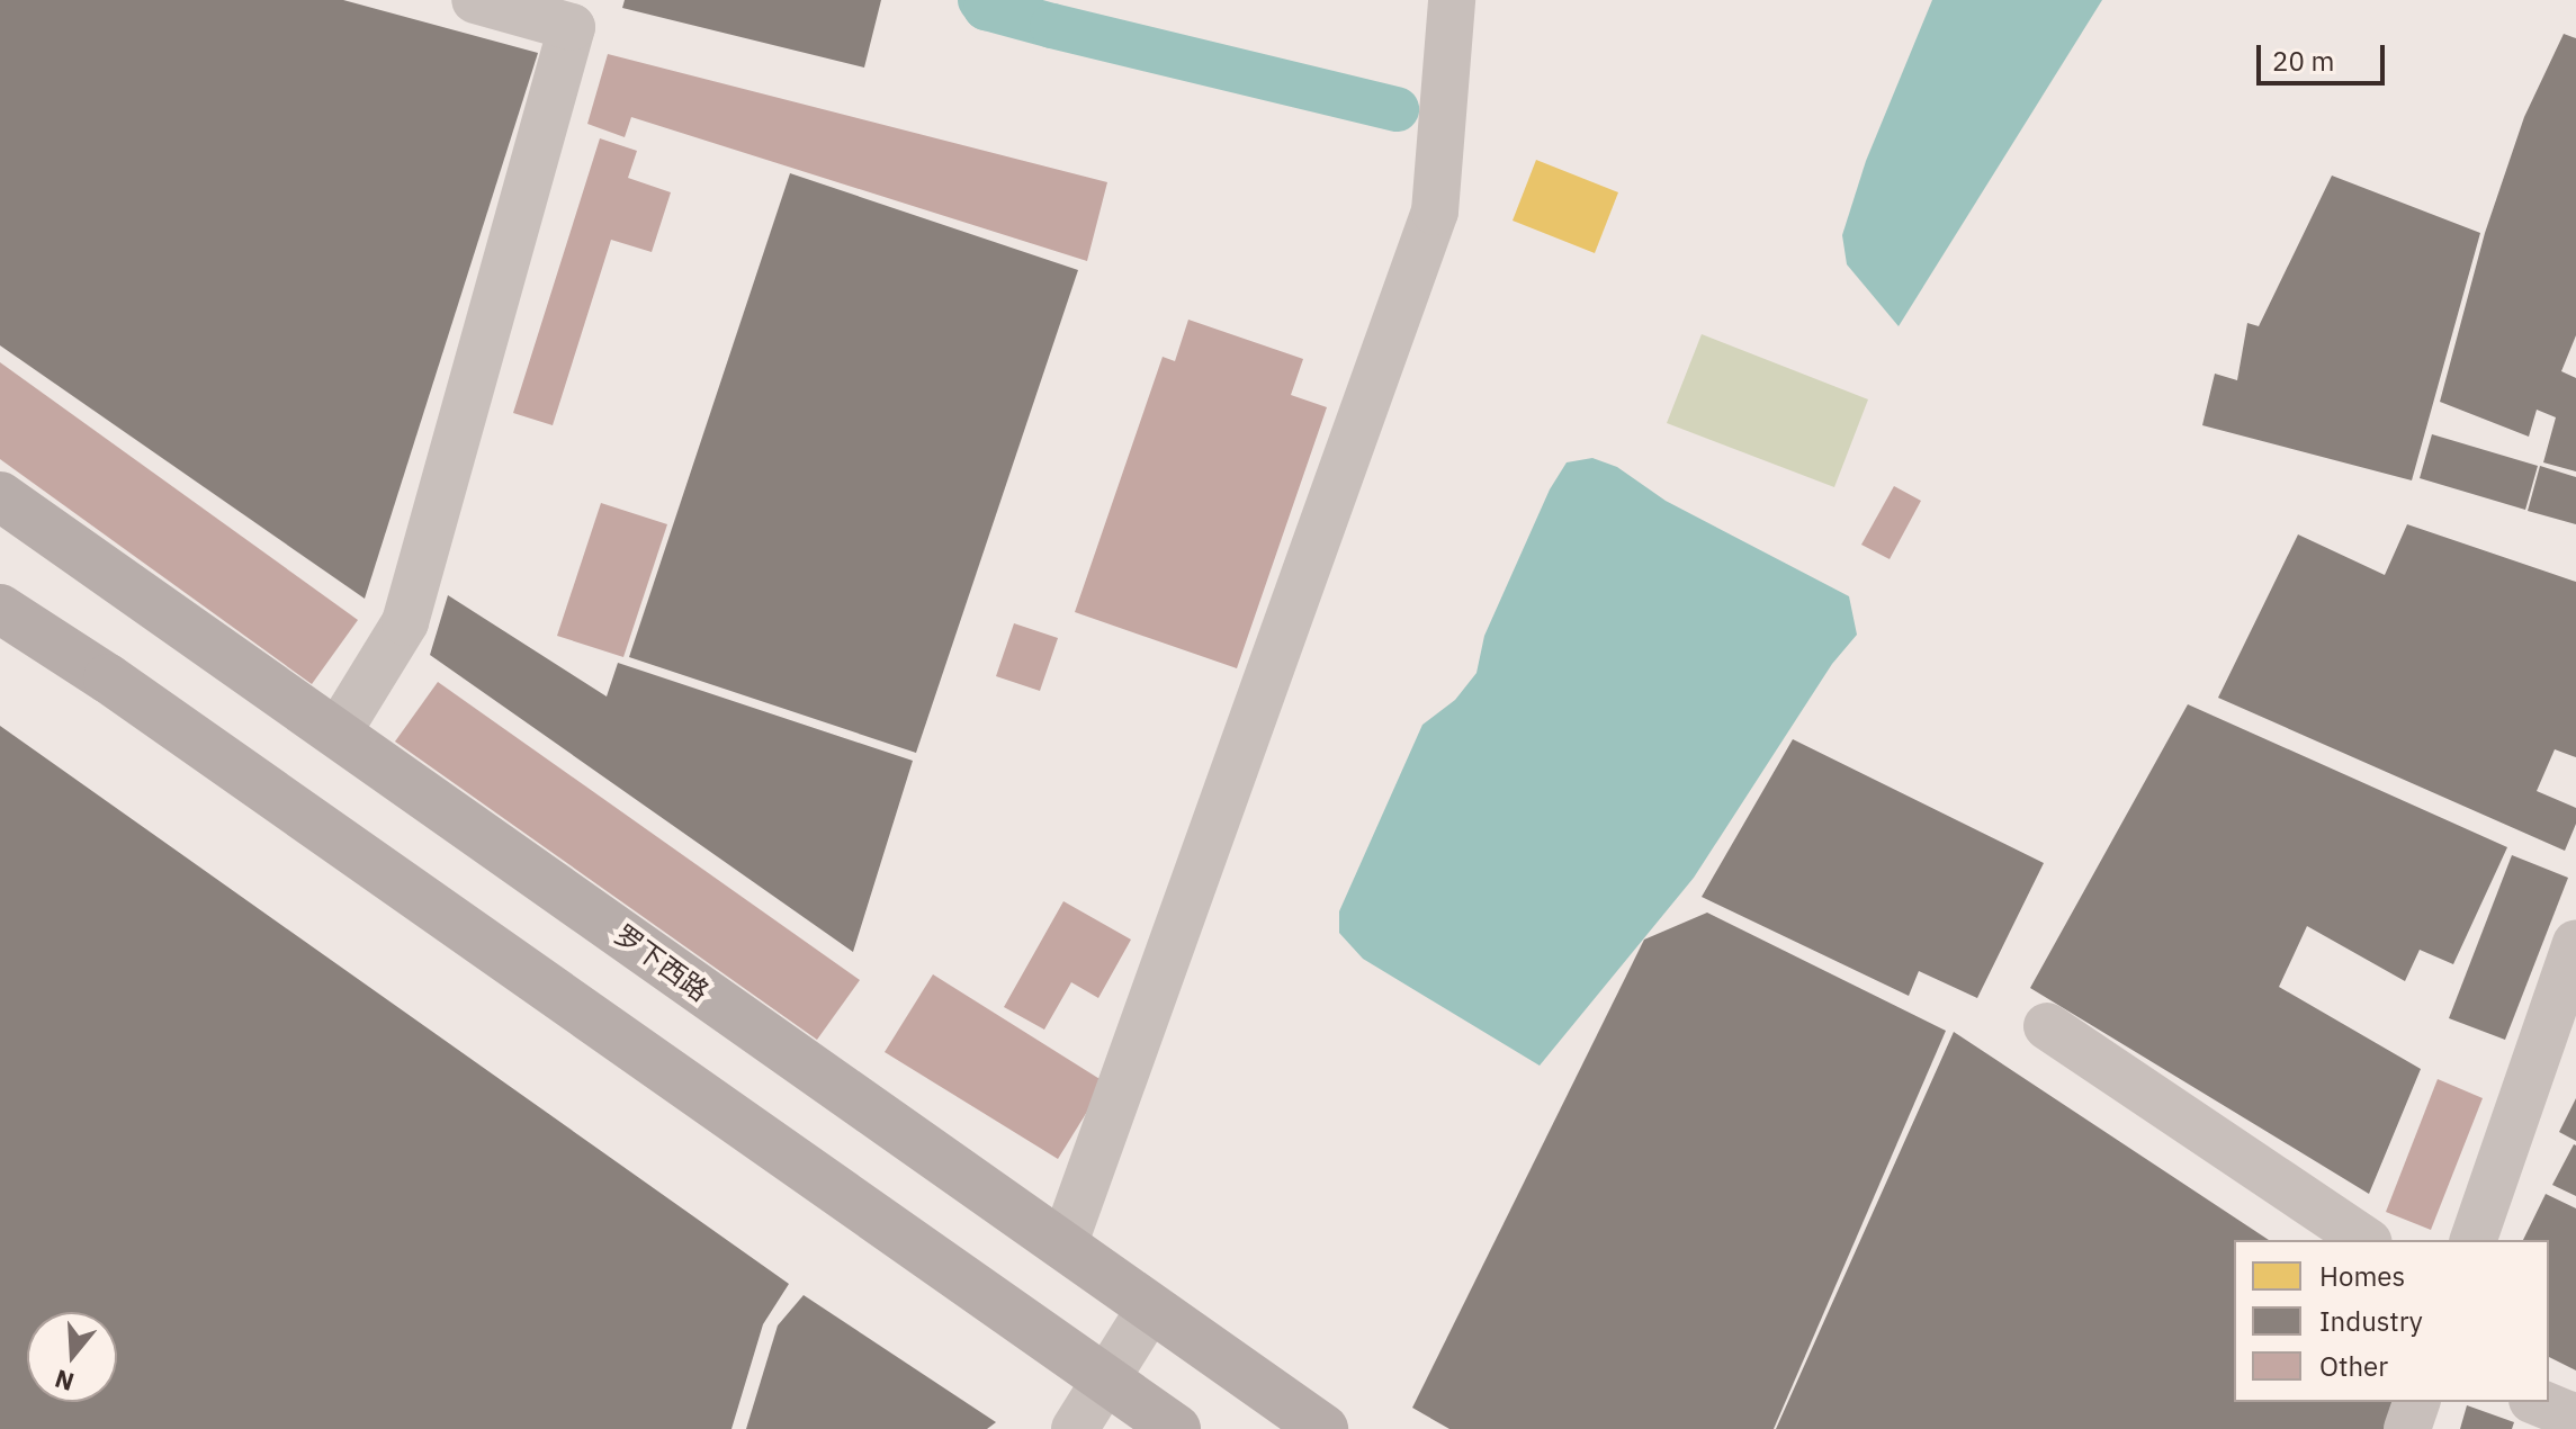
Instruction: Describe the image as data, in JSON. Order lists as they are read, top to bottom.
{
  "streets": {
    "main road": ["罗下西路"]
  },
  "legend": ["Homes", "Industry", "Other"],
  "scale_bar": "20 m",
  "north": "bottom"
}
